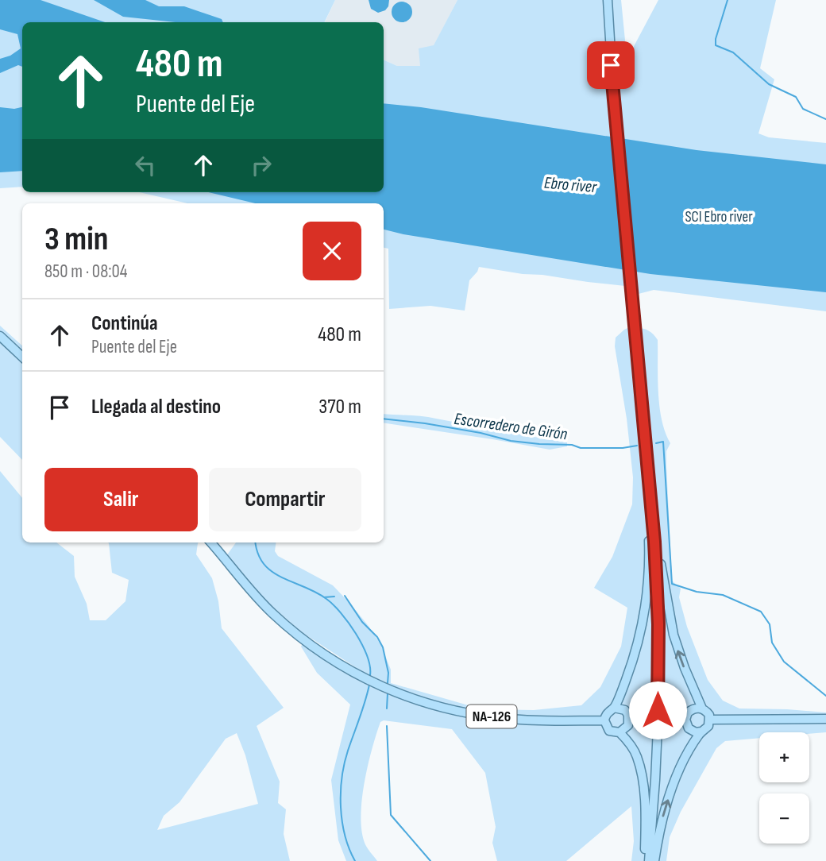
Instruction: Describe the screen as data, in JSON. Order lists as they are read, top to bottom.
{
  "streets": {
    "main road": ["NA-126"]
  },
  "water": ["Ebro river", "Escorredero de Girón"],
  "parks": ["SCI Ebro river"],
  "page": {
    "turn": ["480 m", "Puente del Eje"],
    "heading": ["3 min", "850 m · 08:04"],
    "list": [
      {
        "name": "Continúa",
        "note": "Puente del Eje",
        "value": "480 m"
      },
      {
        "name": "Llegada al destino",
        "value": "370 m"
      }
    ],
    "buttons": ["Salir", "Compartir"],
    "map_buttons": ["+", "−"]
  }
}
